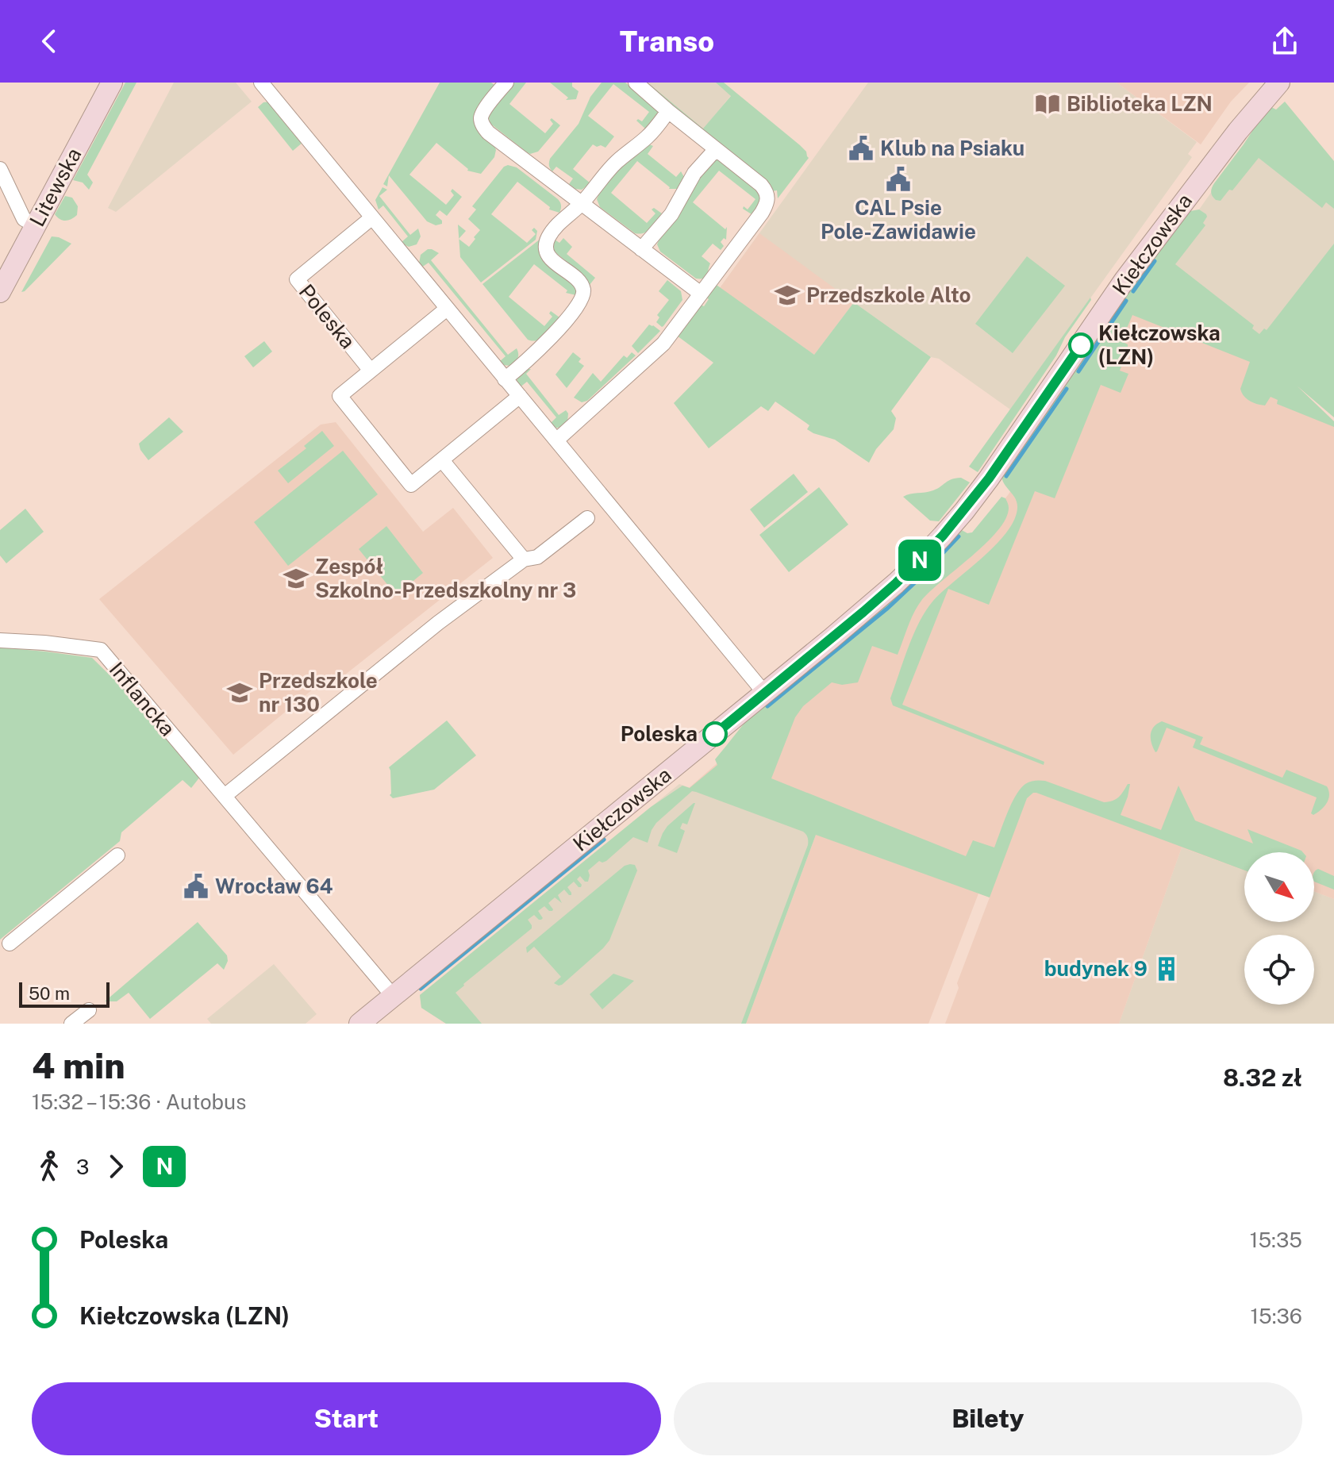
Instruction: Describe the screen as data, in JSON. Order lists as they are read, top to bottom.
{
  "streets": {
    "street": [
      "Litewska",
      "Kiełczowska",
      "Poleska",
      "Inflancka"
    ]
  },
  "crossings": [
    ["Kiełczowska", "Inflancka"]
  ],
  "places": {
    "library": ["Biblioteka LZN"],
    "public building": ["Klub na Psiaku", "CAL Psie Pole-Zawidawie", "Wrocław 64"],
    "school or university": ["Przedszkole Alto", "Zespół Szkolno-Przedszkolny nr 3", "Przedszkole nr 130"],
    "other": ["Kiełczowska (LZN)", "Poleska"],
    "building": ["budynek 9"]
  },
  "lines": ["bus line N"],
  "scale_bar": "50 m",
  "north": "bottom right",
  "page": {
    "header": "Transo",
    "on_map": "N",
    "scale": "50 m",
    "heading": ["4 min", "15:32 – 15:36 · Autobus", "8.32 zł"],
    "legs": ["3", "N"],
    "list": [
      {
        "name": "Poleska",
        "value": "15:35"
      },
      {
        "name": "Kiełczowska (LZN)",
        "value": "15:36"
      }
    ],
    "buttons": ["Start", "Bilety"]
  }
}
